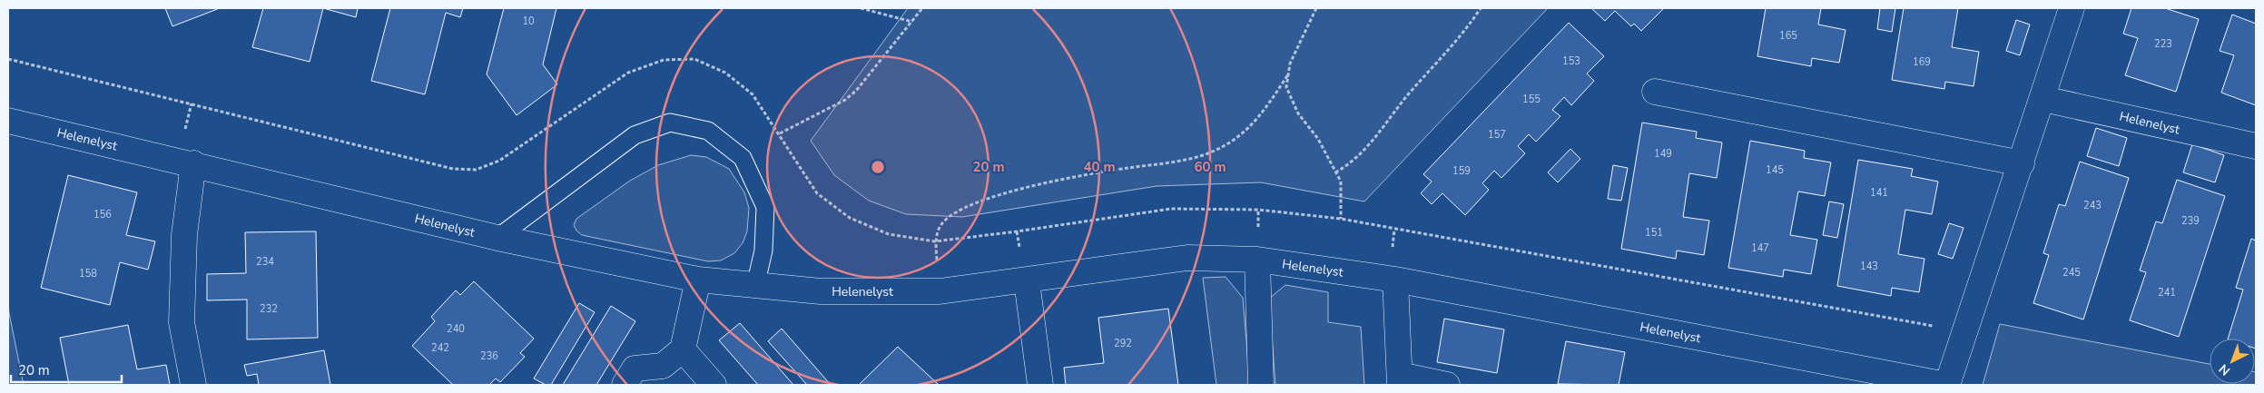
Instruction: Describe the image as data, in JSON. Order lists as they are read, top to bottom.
{
  "streets": {
    "street": ["Helenelyst"]
  },
  "house_numbers": [
    "10",
    "165",
    "223",
    "153",
    "169",
    "155",
    "157",
    "149",
    "145",
    "159",
    "141",
    "243",
    "156",
    "239",
    "151",
    "147",
    "234",
    "143",
    "245",
    "158",
    "241",
    "232",
    "240",
    "292",
    "242",
    "236"
  ],
  "scale_bar": "20 m",
  "north": "bottom left",
  "rings": ["20 m", "40 m", "60 m"]
}
